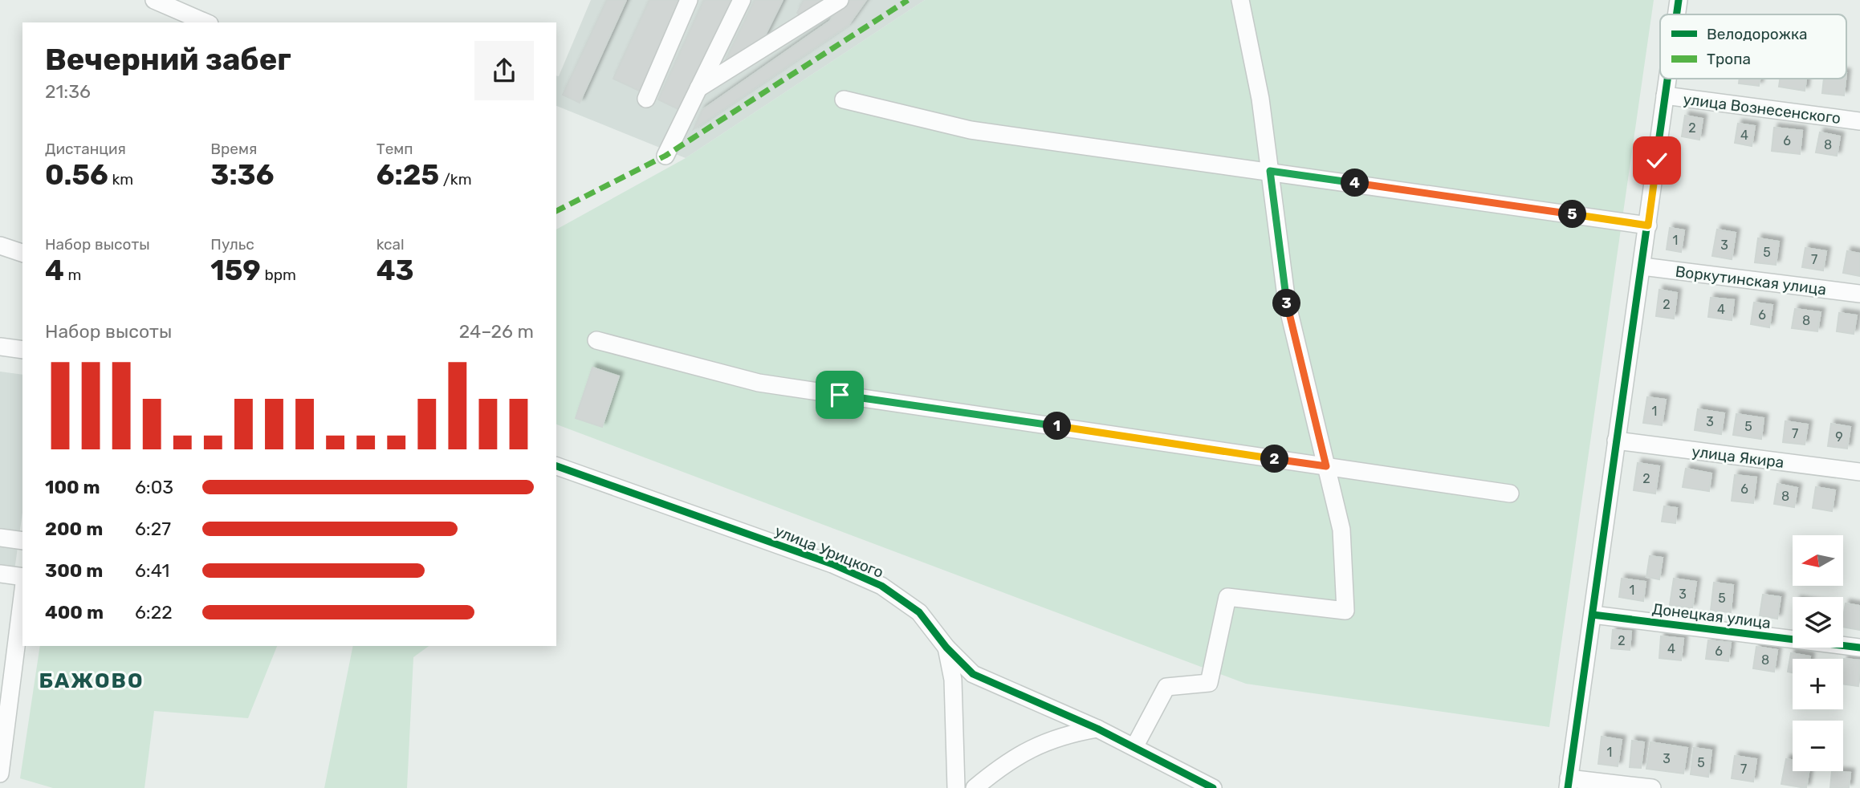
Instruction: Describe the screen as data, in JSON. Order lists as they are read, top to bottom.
{
  "streets": {
    "street": [
      "улица Вознесенского",
      "Воркутинская улица",
      "улица Якира",
      "улица Урицкого",
      "Донецкая улица"
    ]
  },
  "districts": ["БАЖОВО"],
  "house_numbers": [
    "2",
    "4",
    "6",
    "8",
    "1",
    "3",
    "5",
    "7",
    "2",
    "4",
    "6",
    "8",
    "1",
    "3",
    "5",
    "7",
    "9",
    "2",
    "6",
    "8",
    "1",
    "3",
    "5",
    "2",
    "4",
    "6",
    "8",
    "1",
    "3",
    "5",
    "7"
  ],
  "legend": ["Велодорожка", "Тропа"],
  "north": "left",
  "page": {
    "heading": ["Вечерний забег", "21:36"],
    "stats": [
      ["Дистанция", "0.56 km"],
      ["Время", "3:36"],
      ["Темп", "6:25 /km"],
      ["Набор высоты", "4 m"],
      ["Пульс", "159 bpm"],
      ["kcal", "43"]
    ],
    "pins": [
      "4",
      "5",
      "3",
      "1",
      "2"
    ],
    "chart": ["Набор высоты", "24–26 m"],
    "list": [
      {
        "name": "100 m",
        "note": "6:03"
      },
      {
        "name": "200 m",
        "note": "6:27"
      },
      {
        "name": "300 m",
        "note": "6:41"
      },
      {
        "name": "400 m",
        "note": "6:22"
      }
    ],
    "map_buttons": ["+", "−"]
  }
}
